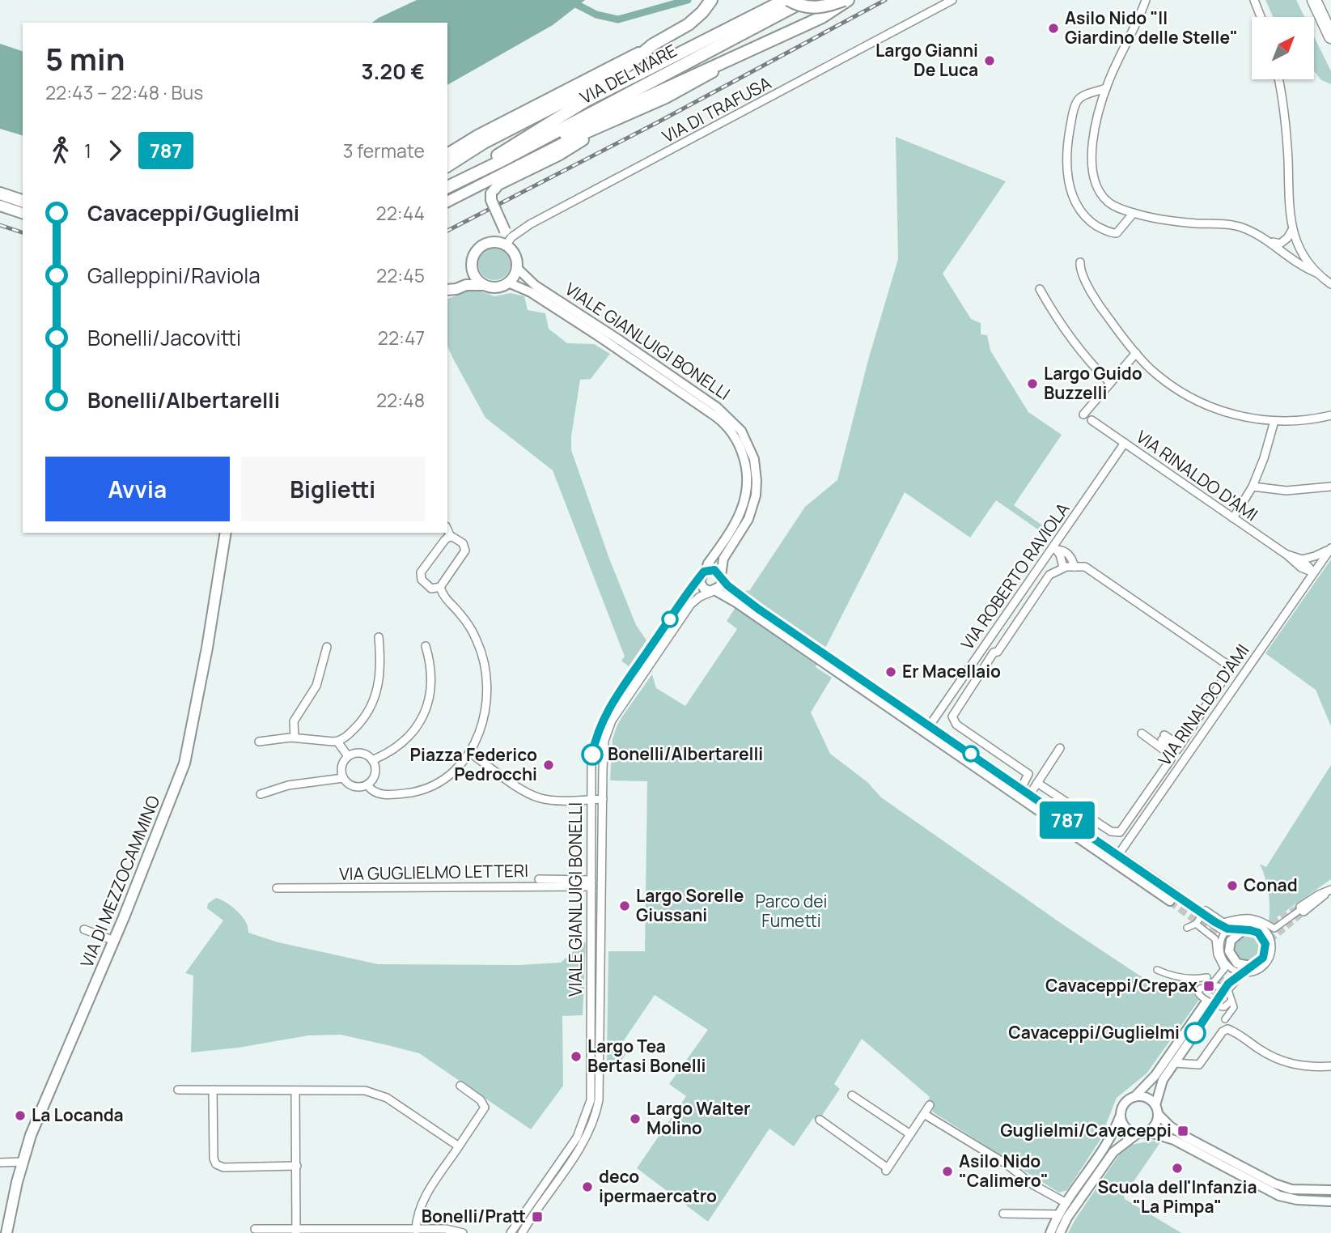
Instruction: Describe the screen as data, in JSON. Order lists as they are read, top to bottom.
{
  "streets": {
    "main road": ["VIA DEL MARE", "VIA DI MEZZOCAMMINO"],
    "street": [
      "VIA DI TRAFUSA",
      "VIALE GIANLUIGI BONELLI",
      "VIA RINALDO D'AMI",
      "VIA ROBERTO RAVIOLA",
      "VIA GUGLIELMO LETTERI"
    ]
  },
  "crossings": [
    ["VIA DI TRAFUSA", "VIALE GIANLUIGI BONELLI"],
    ["VIALE GIANLUIGI BONELLI", "VIA GUGLIELMO LETTERI"],
    ["VIA RINALDO D'AMI", "VIA ROBERTO RAVIOLA"]
  ],
  "parks": ["Parco dei Fumetti"],
  "places": {
    "other": [
      "Asilo Nido \"Il Giardino delle Stelle\"",
      "Largo Gianni De Luca",
      "Largo Guido Buzzelli",
      "Er Macellaio",
      "Bonelli/Albertarelli",
      "Piazza Federico Pedrocchi",
      "Conad",
      "Largo Sorelle Giussani",
      "Cavaceppi/Guglielmi",
      "Largo Tea Bertasi Bonelli",
      "La Locanda",
      "Largo Walter Molino",
      "Scuola dell'Infanzia \"La Pimpa\"",
      "Asilo Nido \"Calimero\"",
      "deco ipermaercatro"
    ],
    "transit": ["Cavaceppi/Crepax", "Guglielmi/Cavaceppi", "Bonelli/Pratt"]
  },
  "lines": ["bus line 787"],
  "north": "top right",
  "page": {
    "on_map": "787",
    "heading": ["5 min", "22:43 – 22:48 · Bus", "3.20 €"],
    "legs": ["1", "787", "3 fermate"],
    "list": [
      {
        "name": "Cavaceppi/Guglielmi",
        "value": "22:44"
      },
      {
        "name": "Galleppini/Raviola",
        "value": "22:45"
      },
      {
        "name": "Bonelli/Jacovitti",
        "value": "22:47"
      },
      {
        "name": "Bonelli/Albertarelli",
        "value": "22:48"
      }
    ],
    "buttons": ["Avvia", "Biglietti"]
  }
}
